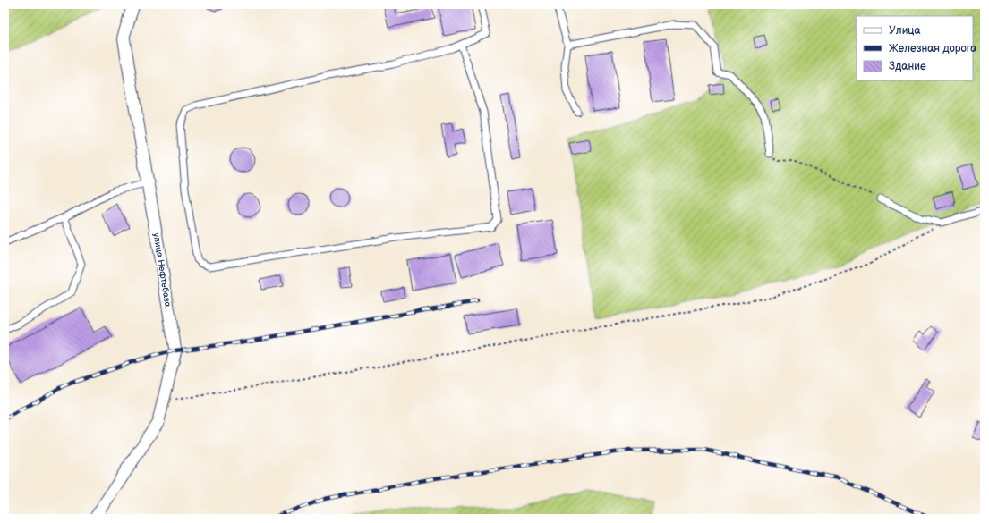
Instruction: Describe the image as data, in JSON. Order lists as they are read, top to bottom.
{
  "streets": {
    "street": ["улица Нефтебаза"]
  },
  "legend": ["Улица", "Железная дорога", "Здание"]
}
